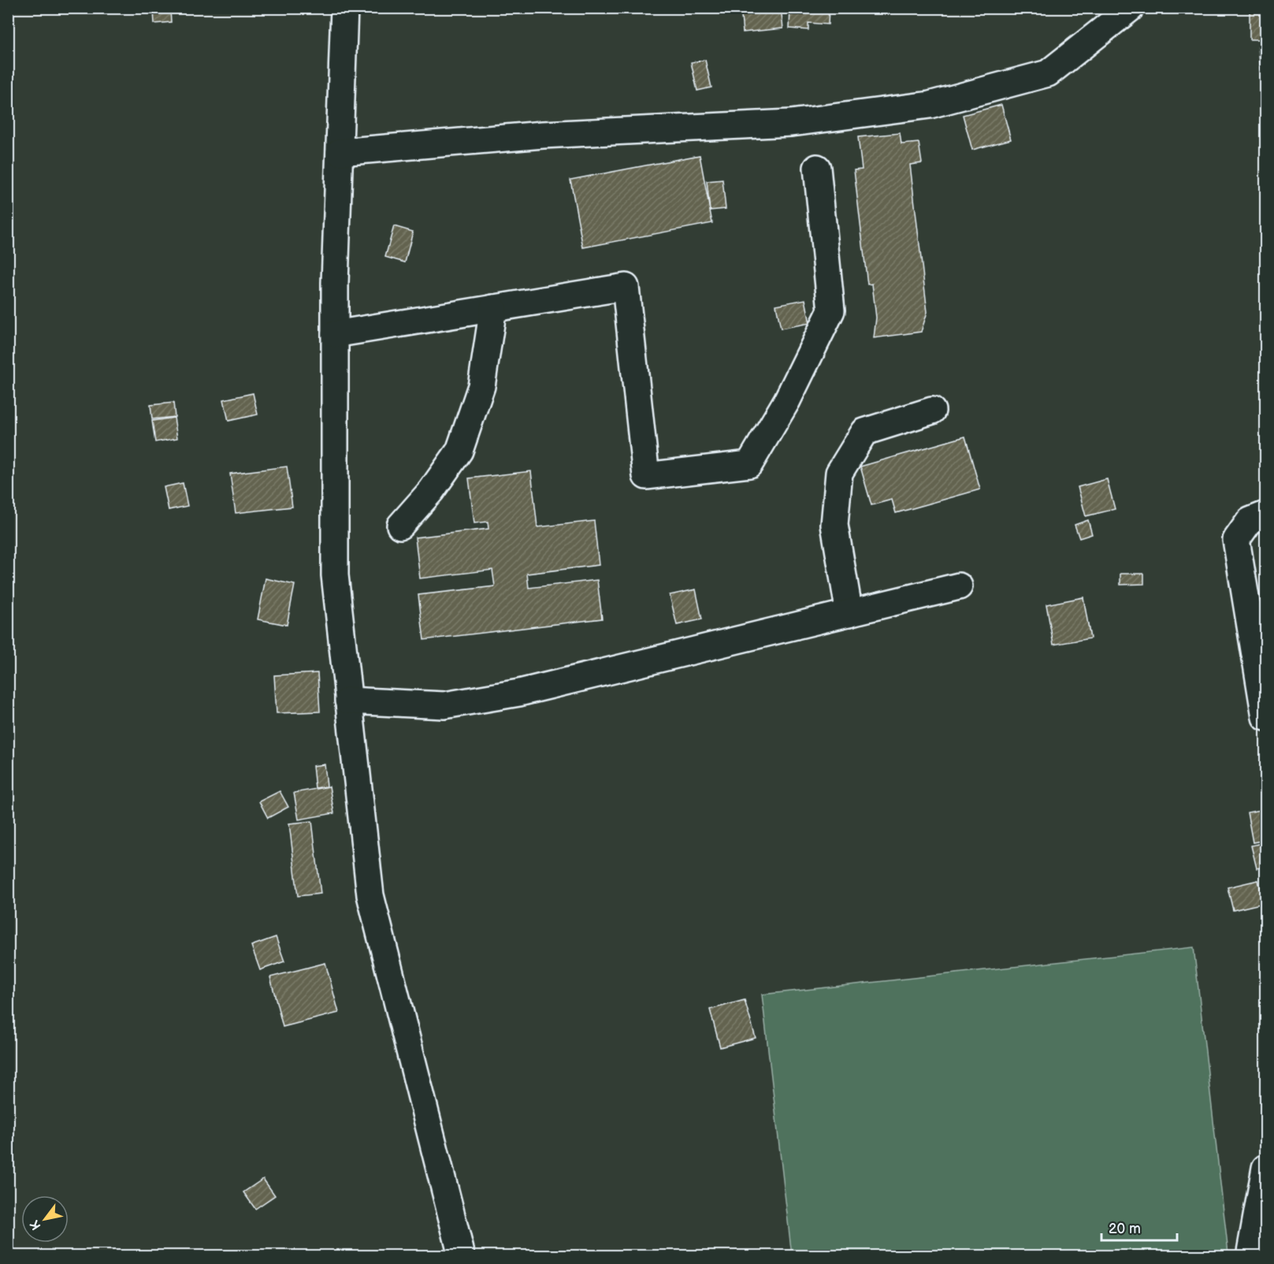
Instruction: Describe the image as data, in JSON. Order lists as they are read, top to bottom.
{
  "scale_bar": "20 m",
  "north": "bottom left"
}
